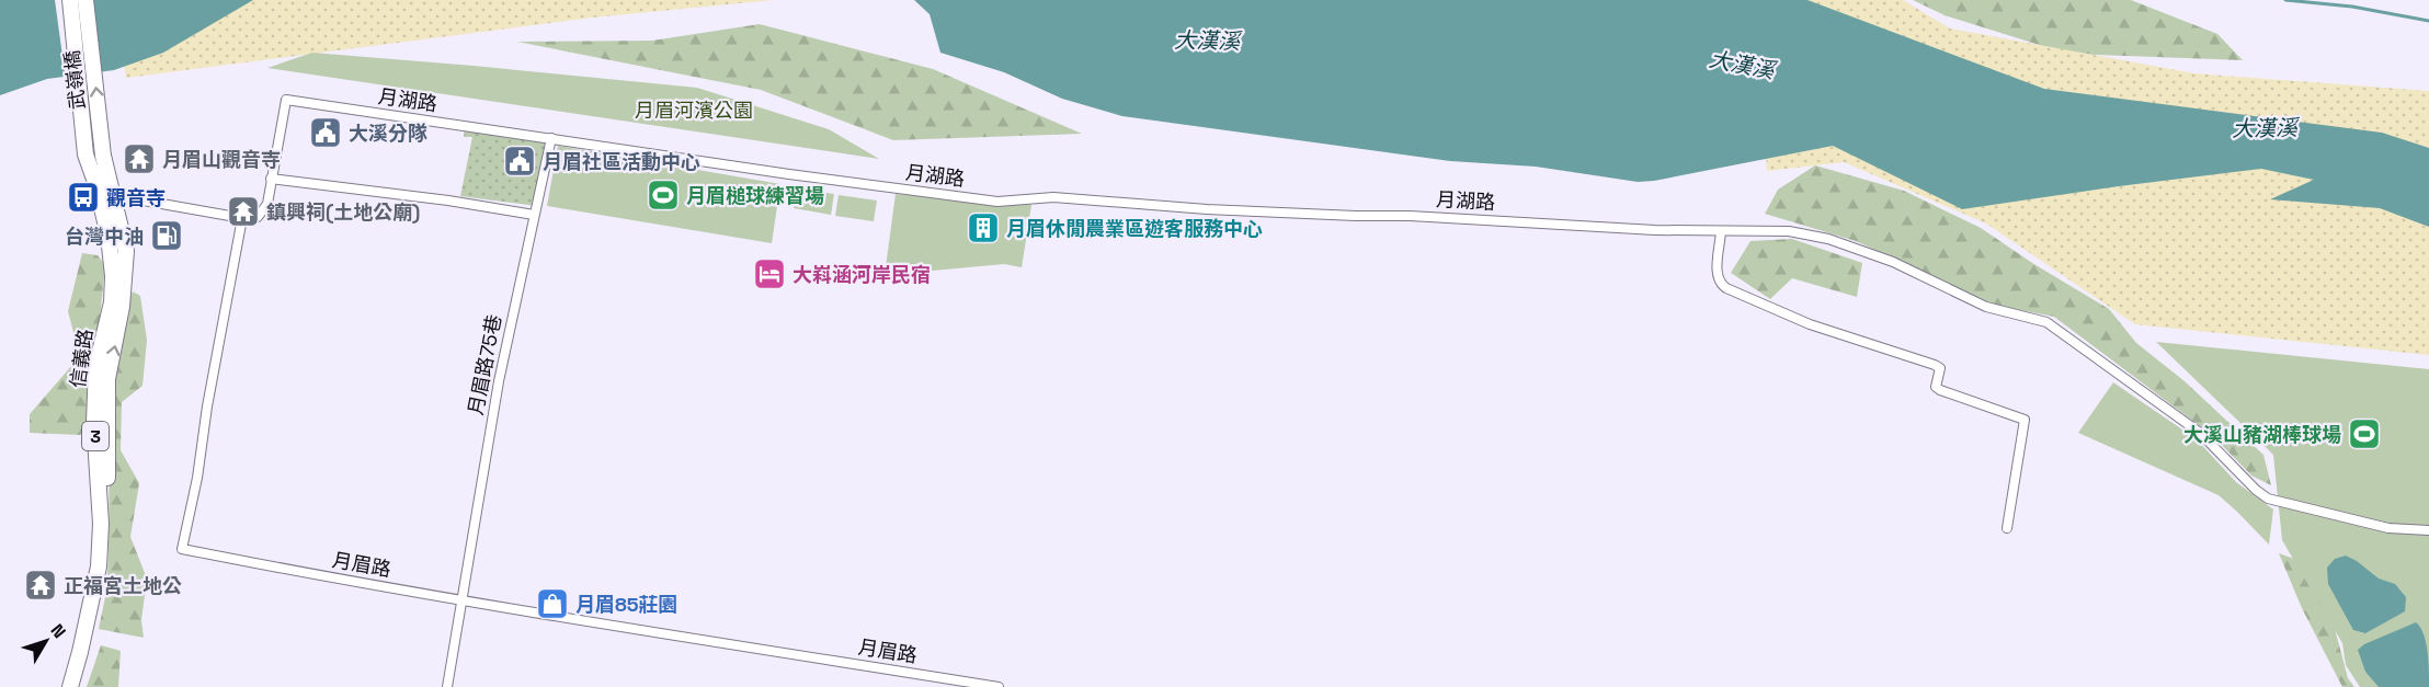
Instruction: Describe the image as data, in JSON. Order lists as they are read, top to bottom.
{
  "streets": {
    "main road": ["武嶺橋", "信義路", "3"],
    "street": ["月湖路", "月眉路75巷", "月眉路"]
  },
  "crossings": [
    ["武嶺橋", "信義路"],
    ["月湖路", "月眉路75巷"],
    ["月湖路", "月眉路"],
    ["月眉路75巷", "月眉路"]
  ],
  "water": ["大漢溪"],
  "parks": ["月眉河濱公園"],
  "places": {
    "public building": ["大溪分隊", "月眉社區活動中心"],
    "temple": ["月眉山觀音寺", "鎮興祠(土地公廟)", "正福宮土地公"],
    "sports": ["月眉槌球練習場", "大溪山豬湖棒球場"],
    "bus stop": ["觀音寺"],
    "building": ["月眉休閒農業區遊客服務中心"],
    "fuel station": ["台灣中油"],
    "hotel": ["大嵙涵河岸民宿"],
    "shop": ["月眉85莊園"]
  },
  "north": "top right"
}
